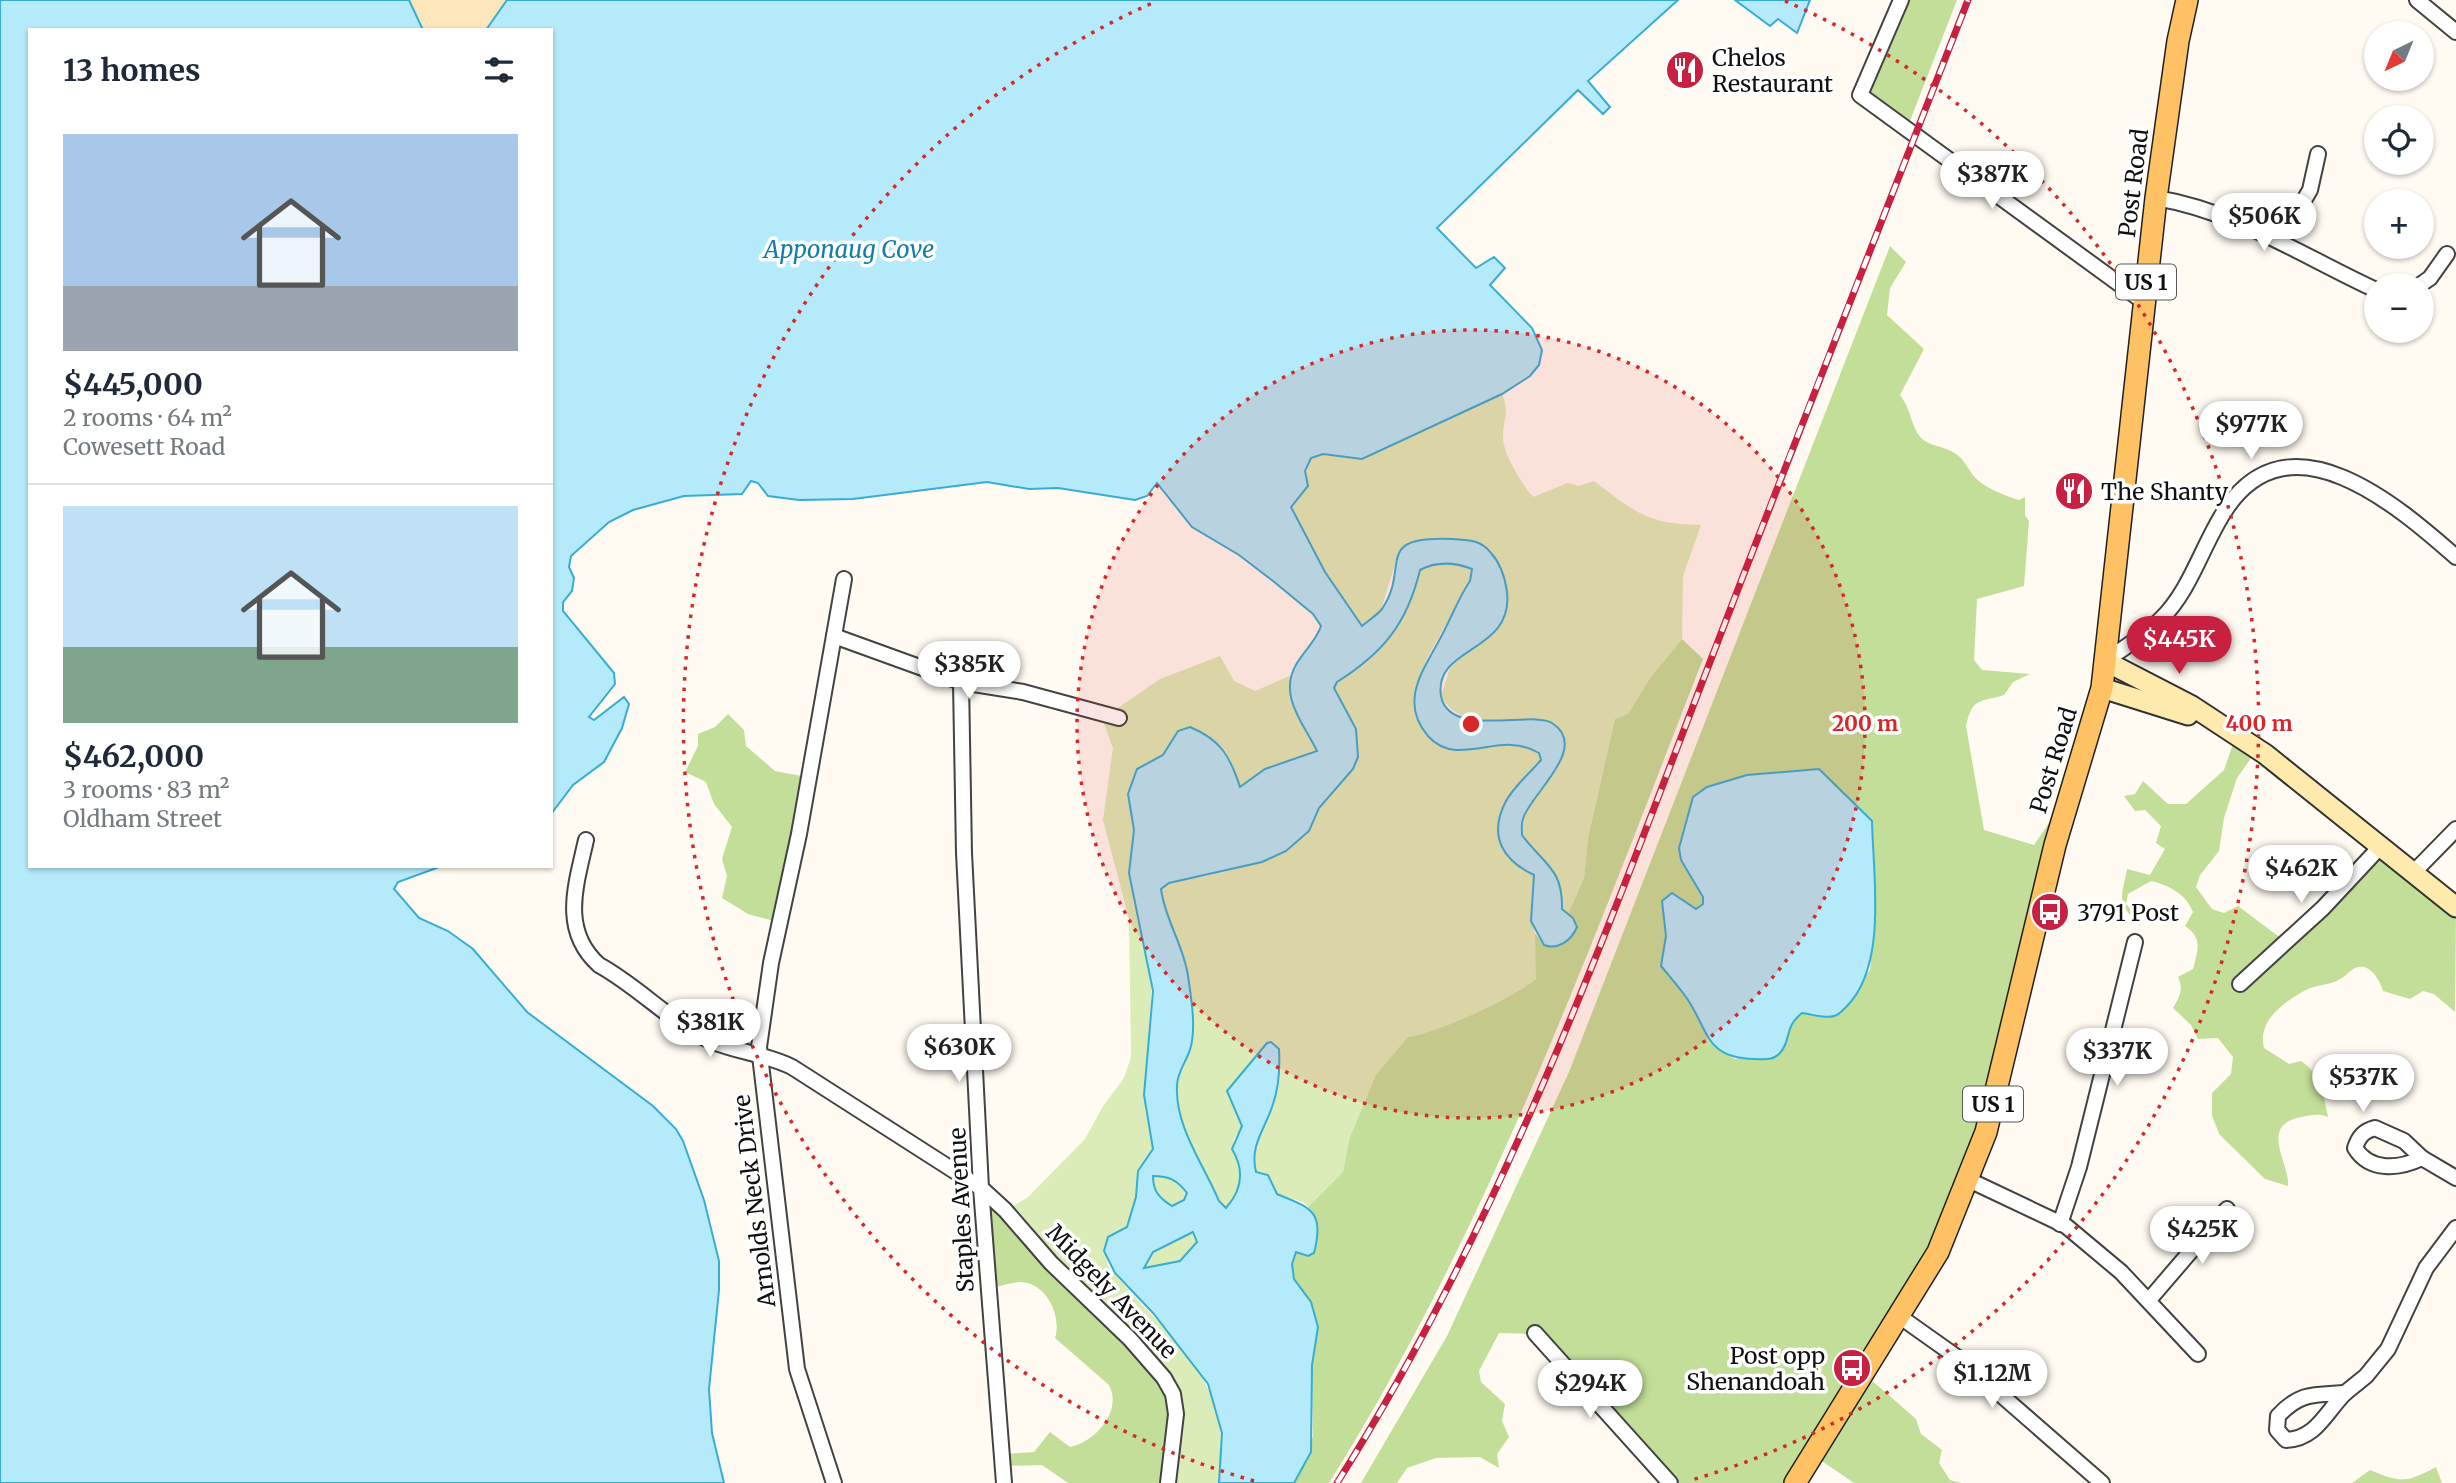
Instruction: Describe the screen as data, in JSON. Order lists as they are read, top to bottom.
{
  "streets": {
    "main road": ["Post Road", "US 1"],
    "street": ["Arnolds Neck Drive", "Staples Avenue", "Midgely Avenue"]
  },
  "crossings": [
    ["Arnolds Neck Drive", "Midgely Avenue"],
    ["Staples Avenue", "Midgely Avenue"]
  ],
  "water": ["Apponaug Cove"],
  "places": {
    "restaurant": ["Chelos Restaurant", "The Shanty"],
    "bus stop": ["3791 Post", "Post opp Shenandoah"]
  },
  "north": "bottom left",
  "page": {
    "map_buttons": ["+", "−"],
    "heading": "13 homes",
    "list": [
      {
        "name": "$445,000",
        "note": "2 rooms · 64 m² · Cowesett Road"
      },
      {
        "name": "$462,000",
        "note": "3 rooms · 83 m² · Oldham Street"
      }
    ],
    "price": [
      "$387K",
      "$506K",
      "$977K",
      "$445K",
      "$385K",
      "$462K",
      "$381K",
      "$630K",
      "$337K",
      "$537K",
      "$425K",
      "$1.12M",
      "$294K"
    ]
  },
  "rings": ["200 m", "400 m"]
}
